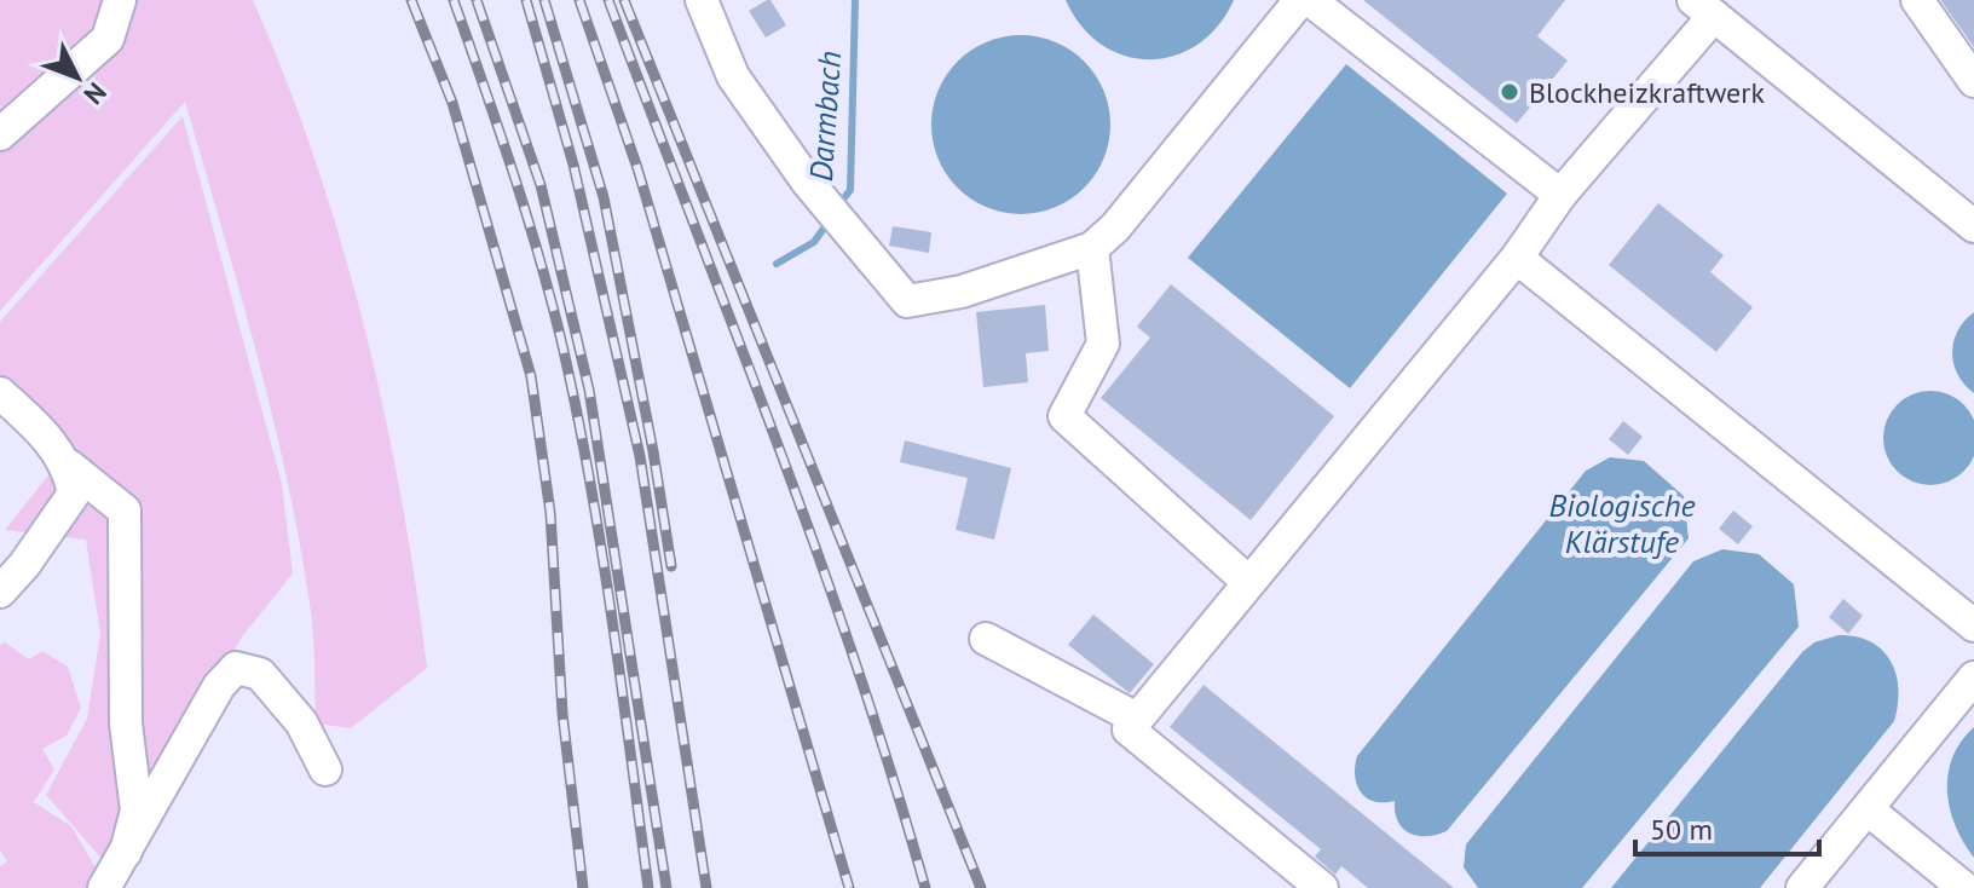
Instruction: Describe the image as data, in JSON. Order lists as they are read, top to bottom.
{
  "water": ["Darmbach", "Biologische Klärstufe"],
  "places": ["Blockheizkraftwerk"],
  "scale_bar": "50 m",
  "north": "bottom right"
}
